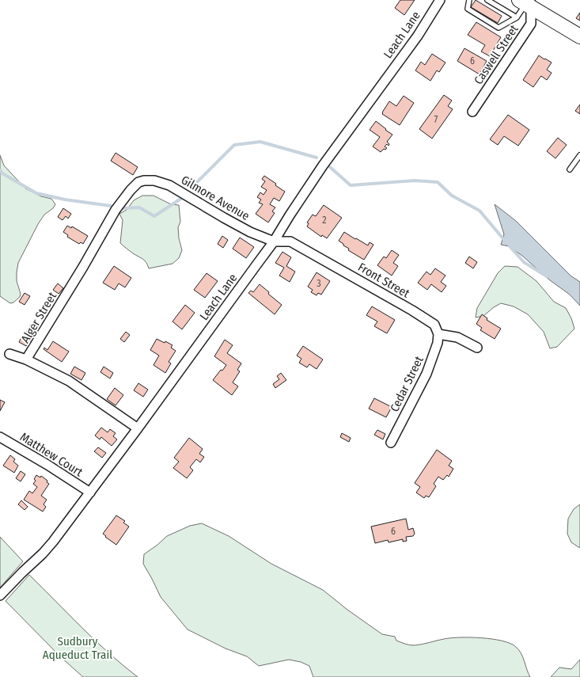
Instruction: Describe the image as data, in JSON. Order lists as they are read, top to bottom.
{
  "streets": {
    "street": [
      "Leach Lane",
      "Caswell Street",
      "Gilmore Avenue",
      "Front Street",
      "Alger Street",
      "Cedar Street",
      "Matthew Court"
    ]
  },
  "crossings": [
    ["Leach Lane", "Gilmore Avenue"],
    ["Leach Lane", "Front Street"],
    ["Leach Lane", "Alger Street"],
    ["Leach Lane", "Matthew Court"],
    ["Gilmore Avenue", "Front Street"],
    ["Gilmore Avenue", "Alger Street"],
    ["Front Street", "Cedar Street"]
  ],
  "parks": ["Sudbury Aqueduct Trail"],
  "house_numbers": [
    "6",
    "7",
    "2",
    "3",
    "6"
  ]
}
